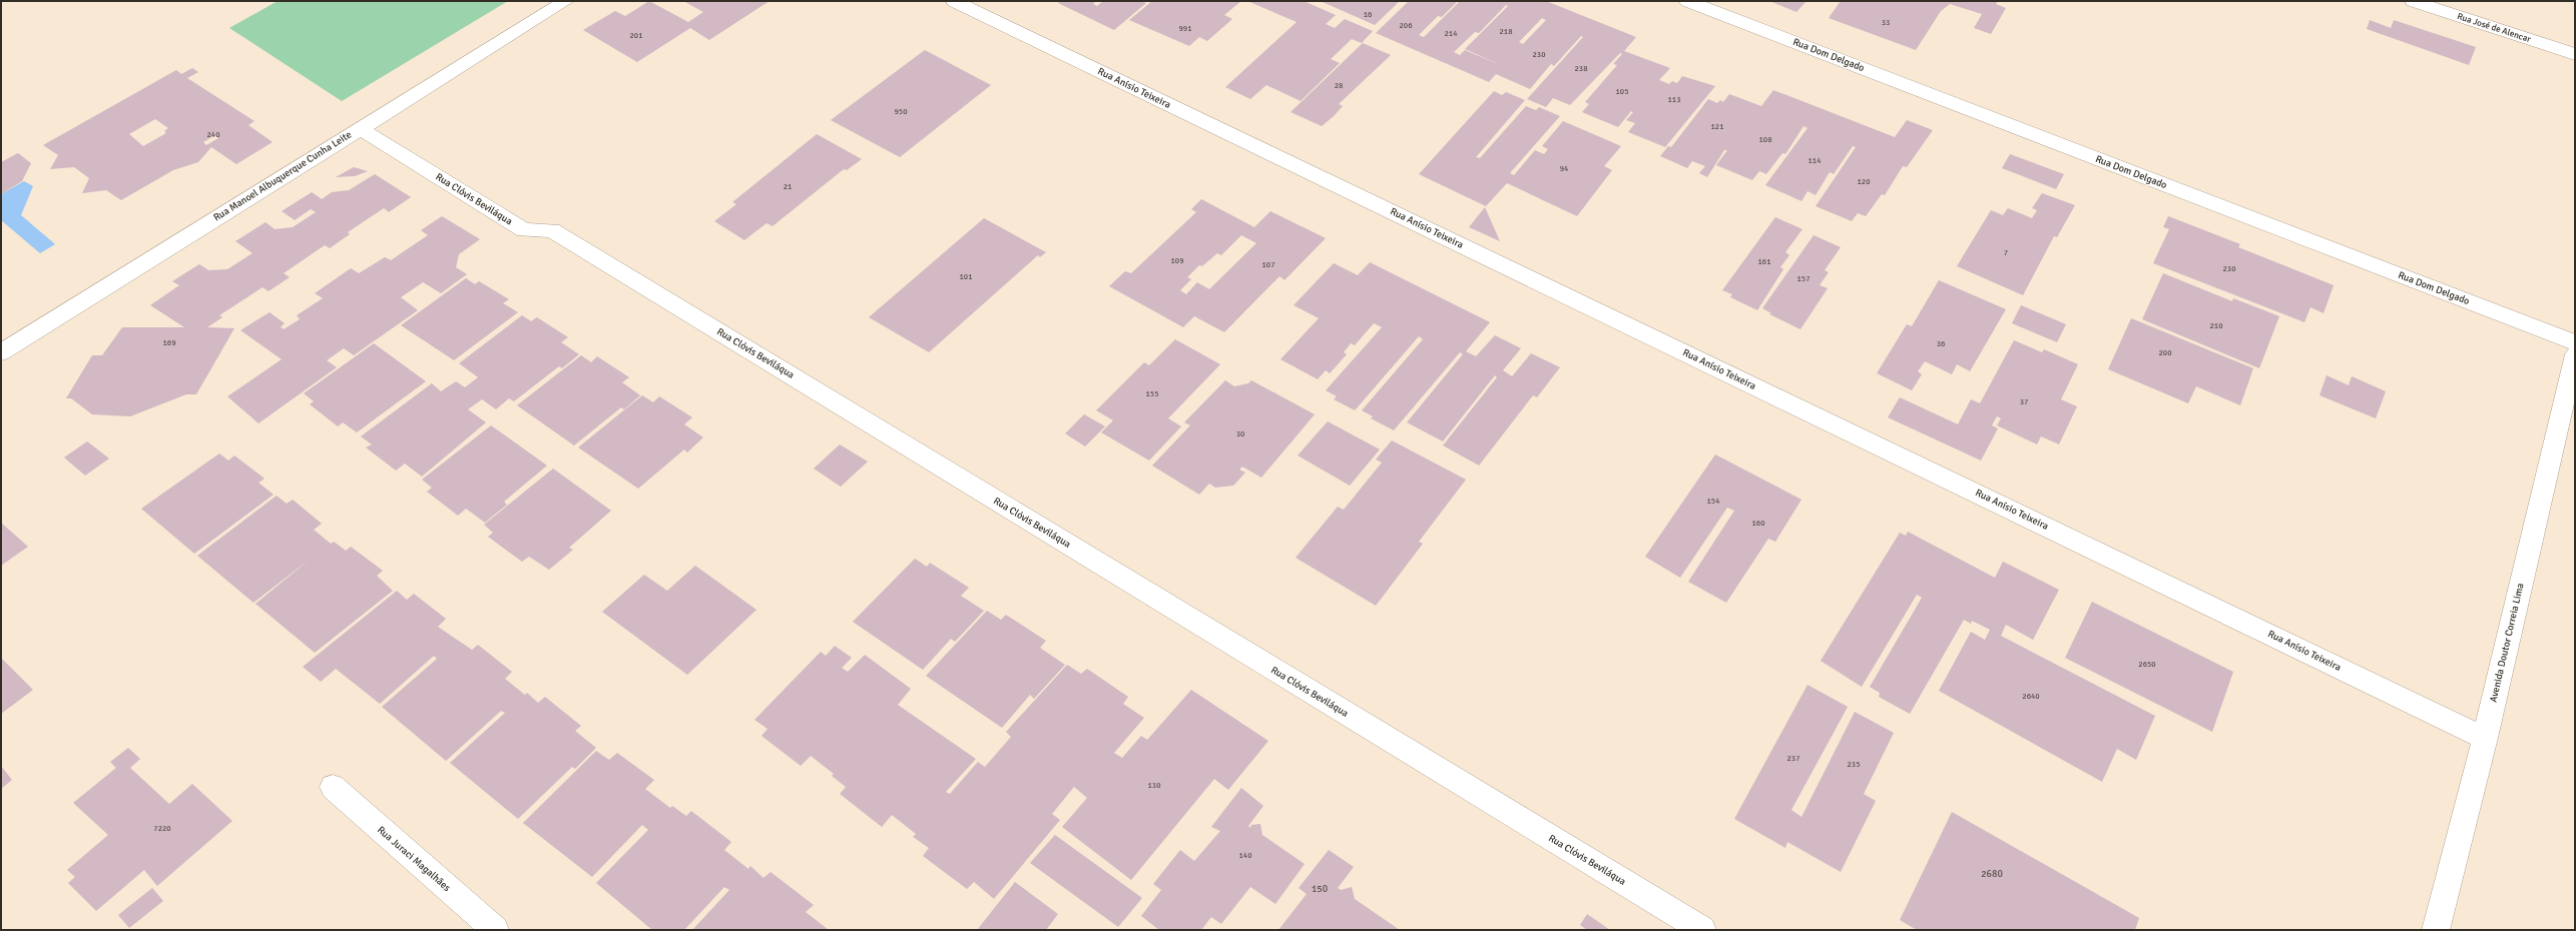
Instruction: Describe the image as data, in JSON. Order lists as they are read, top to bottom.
{
  "streets": {
    "street": [
      "Rua José de Alencar",
      "Rua Dom Delgado",
      "Rua Anísio Teixeira",
      "Rua Manoel Albuquerque Cunha Leite",
      "Rua Clóvis Beviláqua",
      "Avenida Doutor Correia Lima",
      "Rua Juraci Magalhães"
    ]
  },
  "crossings": [
    ["Rua Anísio Teixeira", "Avenida Doutor Correia Lima"],
    ["Rua Manoel Albuquerque Cunha Leite", "Rua Clóvis Beviláqua"]
  ],
  "house_numbers": [
    "16",
    "33",
    "206",
    "991",
    "218",
    "214",
    "201",
    "230",
    "238",
    "28",
    "105",
    "113",
    "950",
    "121",
    "240",
    "108",
    "114",
    "94",
    "120",
    "21",
    "7",
    "109",
    "161",
    "107",
    "230",
    "101",
    "157",
    "210",
    "169",
    "36",
    "200",
    "155",
    "37",
    "30",
    "154",
    "160",
    "2650",
    "2640",
    "237",
    "235",
    "130",
    "7220",
    "140",
    "2680",
    "150"
  ]
}
